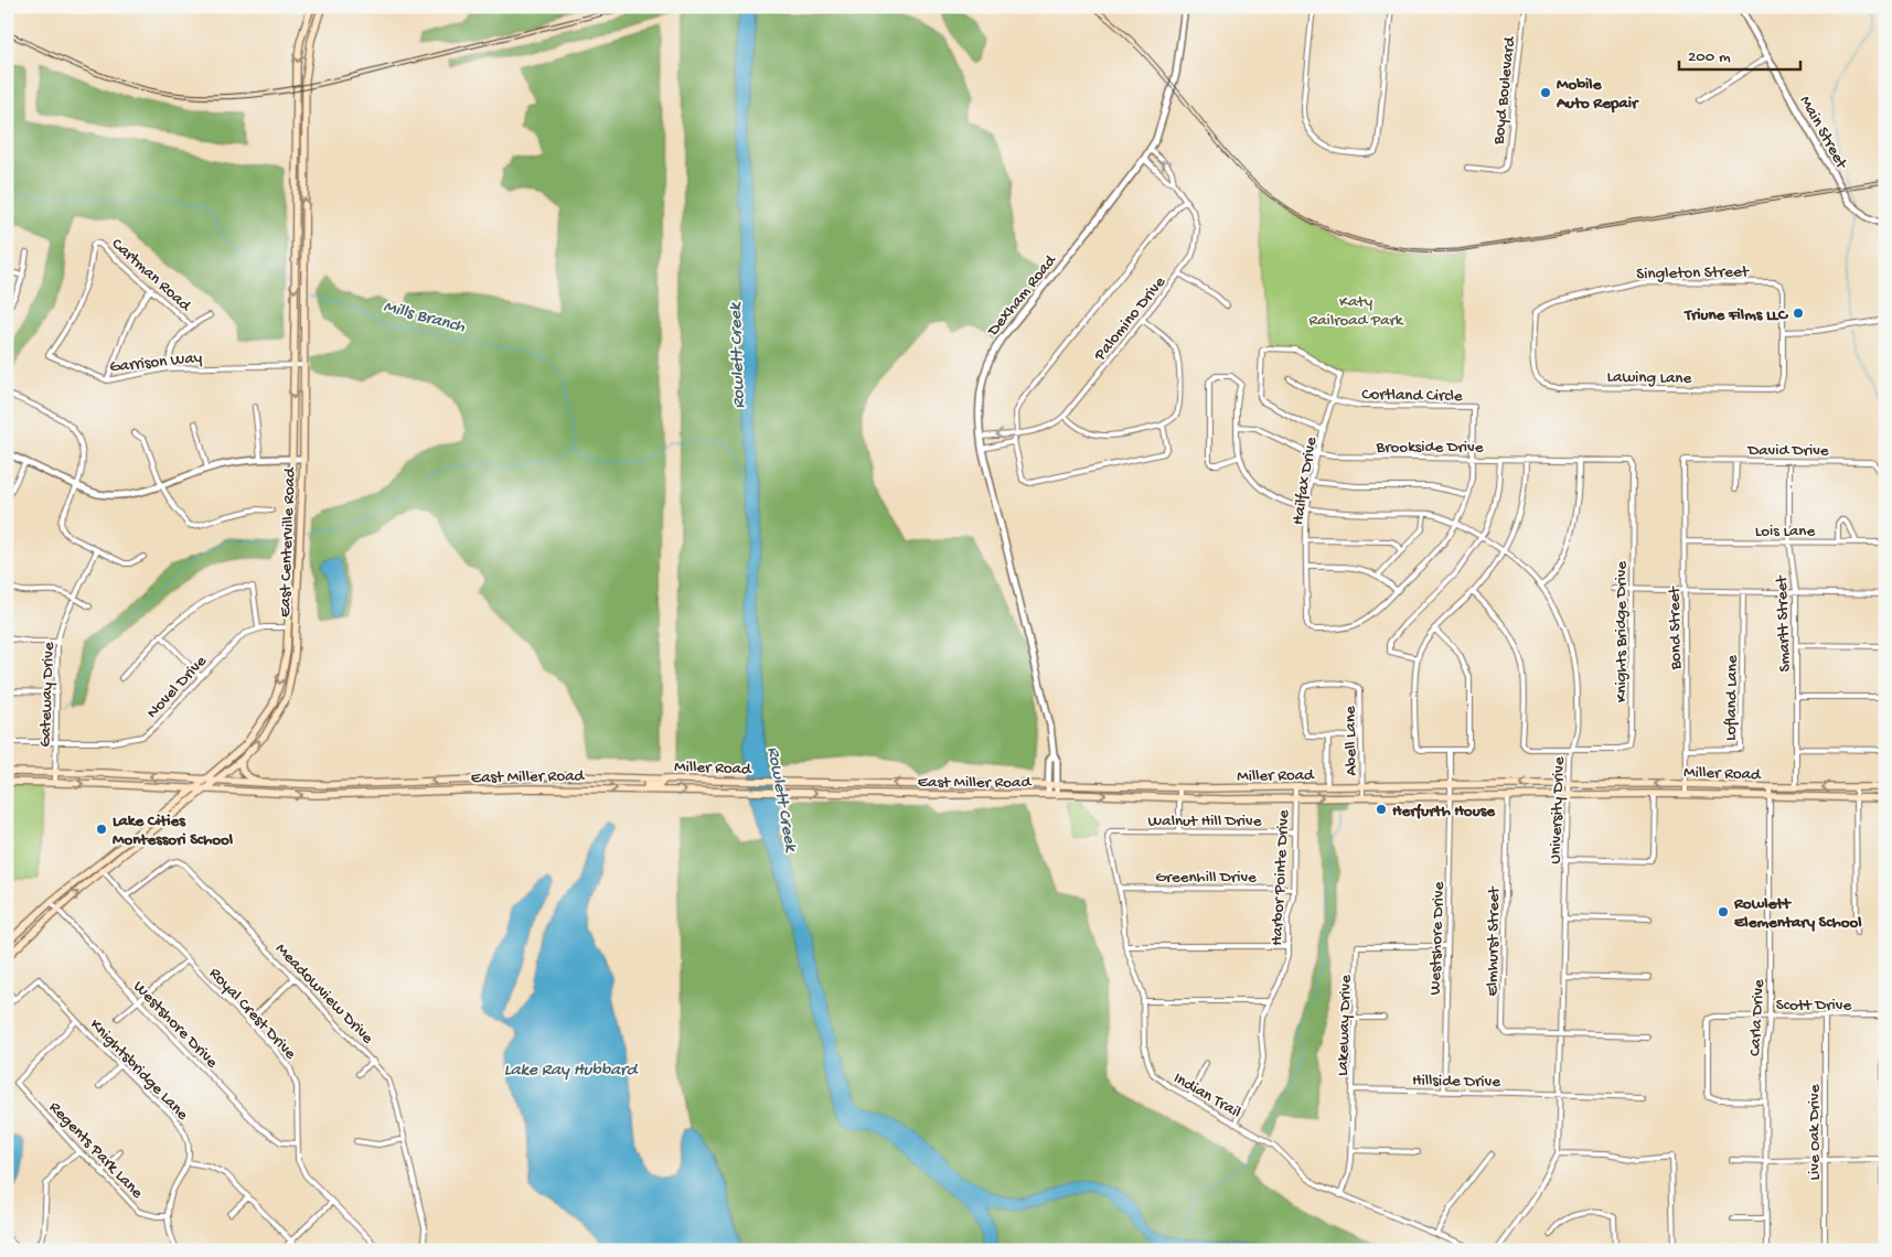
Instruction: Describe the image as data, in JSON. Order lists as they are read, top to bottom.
{
  "streets": {
    "main road": ["East Centerville Road", "Miller Road", "East Miller Road"],
    "street": [
      "Boyd Boulevard",
      "Main Street",
      "Singleton Street",
      "Cartman Road",
      "Dexham Road",
      "Palomino Drive",
      "Garrison Way",
      "Lawing Lane",
      "Cortland Circle",
      "Brookside Drive",
      "David Drive",
      "Hailfax Drive",
      "Lois Lane",
      "Smartt Street",
      "Bond Street",
      "Knights Bridge Drive",
      "Novel Drive",
      "Gateway Drive",
      "Lofland Lane",
      "Abell Lane",
      "University Drive",
      "Walnut Hill Drive",
      "Greenhill Drive",
      "Harbor Pointe Drive",
      "Westshore Drive",
      "Elmhurst Street",
      "Meadowview Drive",
      "Scott Drive",
      "Royal Crest Drive",
      "Carla Drive",
      "Lakeway Drive",
      "Knightsbridge Lane",
      "Hillside Drive",
      "Indian Trail",
      "Live Oak Drive",
      "Regents Park Lane"
    ]
  },
  "crossings": [
    ["Singleton Street", "Lawing Lane"],
    ["Cartman Road", "Garrison Way"],
    ["Dexham Road", "Palomino Drive"],
    ["Dexham Road", "Miller Road"],
    ["Dexham Road", "East Miller Road"],
    ["Garrison Way", "East Centerville Road"],
    ["Cortland Circle", "Brookside Drive"],
    ["Cortland Circle", "Hailfax Drive"],
    ["Brookside Drive", "Hailfax Drive"],
    ["Brookside Drive", "Knights Bridge Drive"],
    ["David Drive", "Smartt Street"],
    ["David Drive", "Bond Street"],
    ["Hailfax Drive", "University Drive"],
    ["Lois Lane", "Smartt Street"],
    ["Lois Lane", "Bond Street"],
    ["East Centerville Road", "Novel Drive"],
    ["East Centerville Road", "East Miller Road"],
    ["East Centerville Road", "Westshore Drive"],
    ["East Centerville Road", "Royal Crest Drive"],
    ["Smartt Street", "Miller Road"],
    ["Bond Street", "Lofland Lane"],
    ["Bond Street", "Miller Road"],
    ["Knights Bridge Drive", "University Drive"],
    ["Novel Drive", "Gateway Drive"],
    ["Gateway Drive", "East Miller Road"],
    ["Abell Lane", "Miller Road"],
    ["Miller Road", "East Miller Road"],
    ["Miller Road", "University Drive"],
    ["Miller Road", "Harbor Pointe Drive"],
    ["Miller Road", "Westshore Drive"],
    ["Miller Road", "Elmhurst Street"],
    ["Miller Road", "Carla Drive"],
    ["University Drive", "Elmhurst Street"],
    ["University Drive", "Hillside Drive"],
    ["Walnut Hill Drive", "Harbor Pointe Drive"],
    ["Walnut Hill Drive", "Indian Trail"],
    ["Greenhill Drive", "Harbor Pointe Drive"],
    ["Greenhill Drive", "Indian Trail"],
    ["Harbor Pointe Drive", "Indian Trail"],
    ["Westshore Drive", "Royal Crest Drive"],
    ["Westshore Drive", "Lakeway Drive"],
    ["Westshore Drive", "Hillside Drive"],
    ["Meadowview Drive", "Royal Crest Drive"],
    ["Scott Drive", "Carla Drive"],
    ["Scott Drive", "Live Oak Drive"],
    ["Lakeway Drive", "Hillside Drive"],
    ["Lakeway Drive", "Indian Trail"],
    ["Knightsbridge Lane", "Regents Park Lane"]
  ],
  "water": ["Mills Branch", "Rowlett Creek", "Lake Ray Hubbard"],
  "parks": ["Katy Railroad Park"],
  "places": [
    "Mobile Auto Repair",
    "Triune Films LLC",
    "Herfurth House",
    "Lake Cities Montessori School",
    "Rowlett Elementary School"
  ],
  "scale_bar": "200 m"
}
